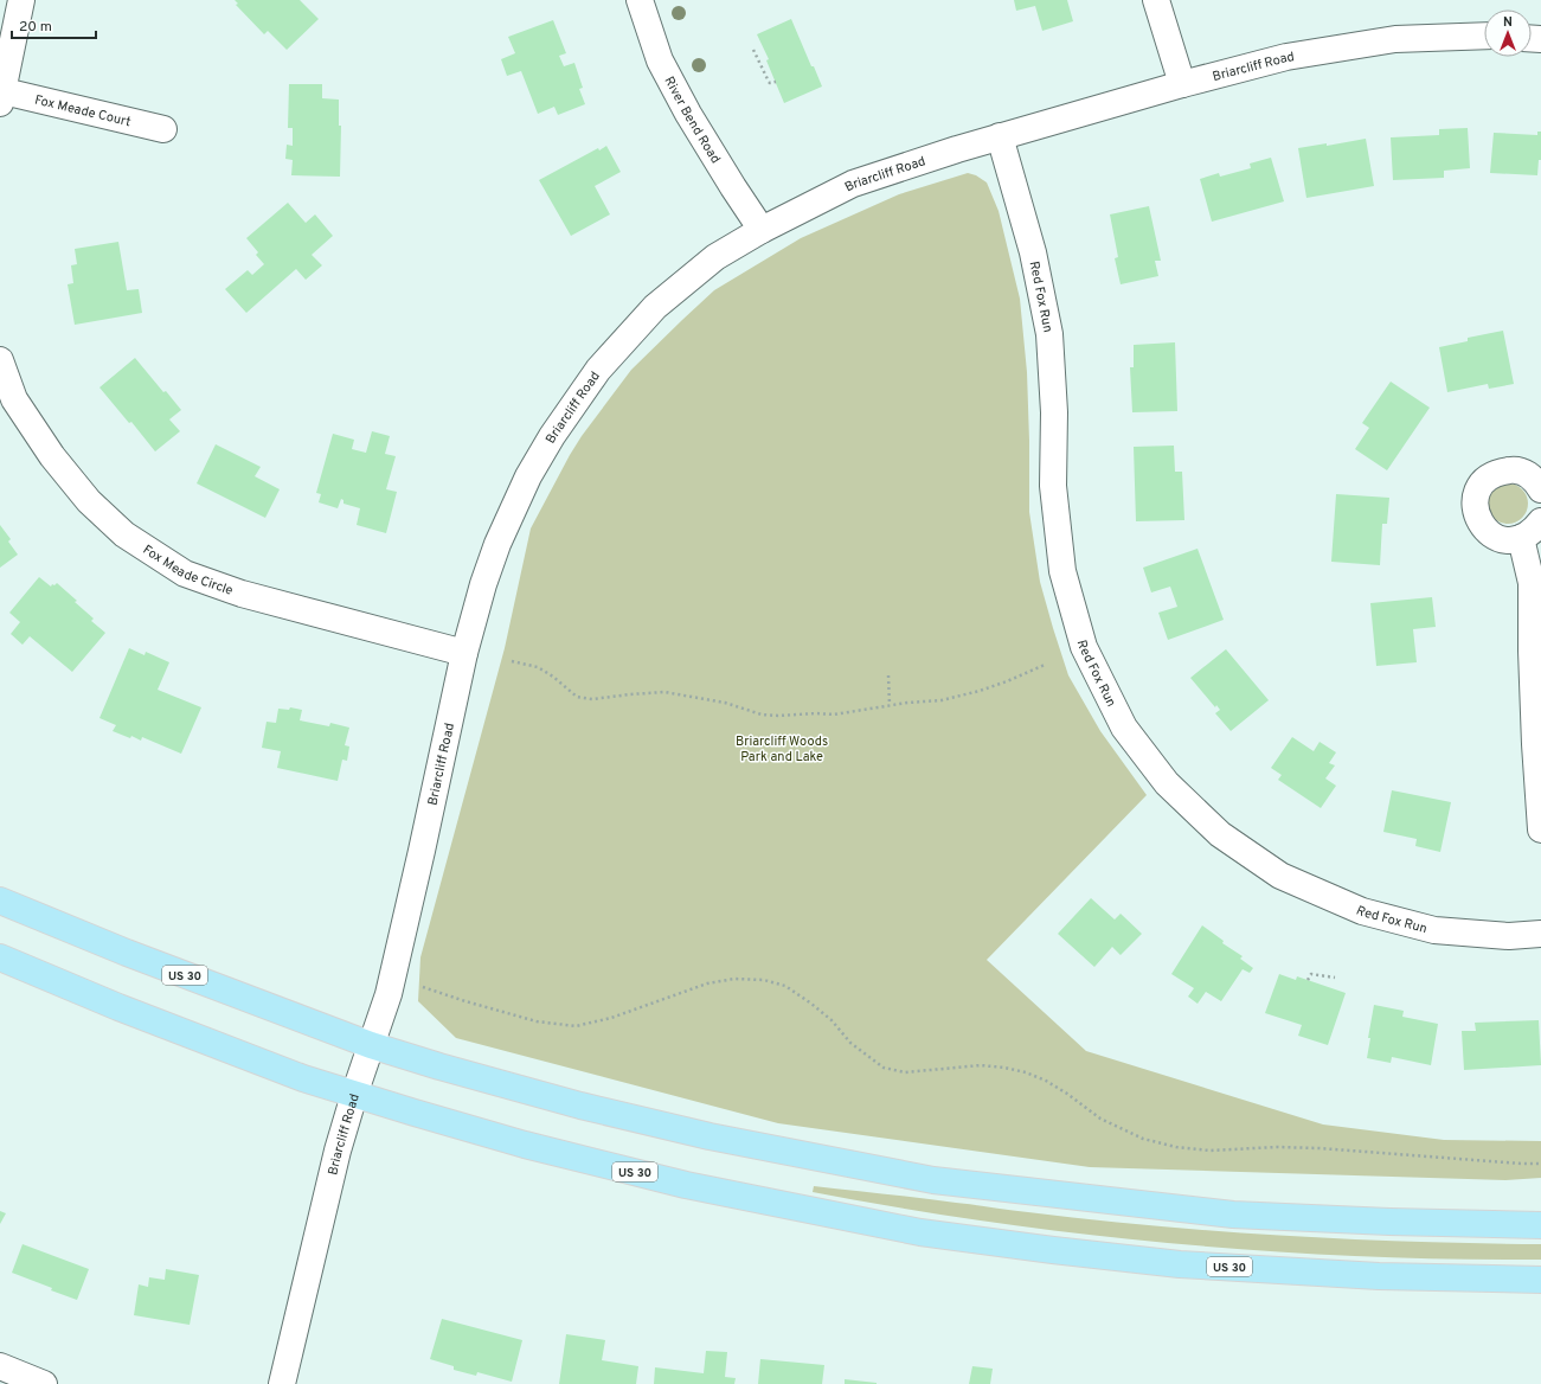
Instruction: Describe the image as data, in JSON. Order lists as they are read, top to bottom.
{
  "streets": {
    "main road": ["US 30"],
    "street": [
      "Briarcliff Road",
      "Fox Meade Court",
      "River Bend Road",
      "Red Fox Run",
      "Fox Meade Circle"
    ]
  },
  "crossings": [
    ["Briarcliff Road", "River Bend Road"],
    ["Briarcliff Road", "Red Fox Run"],
    ["Briarcliff Road", "Fox Meade Circle"],
    ["Briarcliff Road", "US 30"]
  ],
  "parks": ["Briarcliff Woods Park and Lake"],
  "scale_bar": "20 m",
  "north": "top"
}
